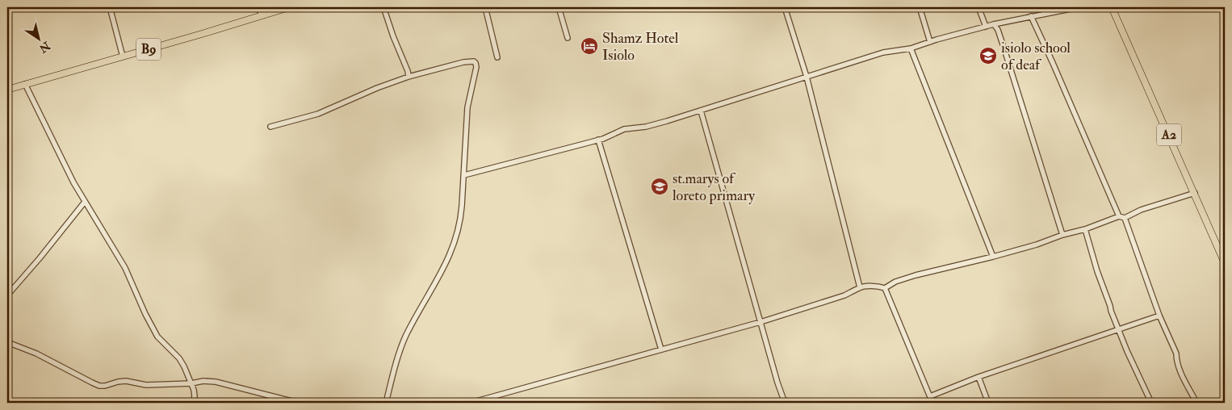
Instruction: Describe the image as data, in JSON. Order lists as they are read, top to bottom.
{
  "streets": {
    "highway": ["B9", "A2"]
  },
  "places": {
    "hotel": ["Shamz Hotel Isiolo"],
    "school or university": ["isiolo school of deaf", "st.marys of loreto primary"]
  },
  "north": "bottom right"
}
